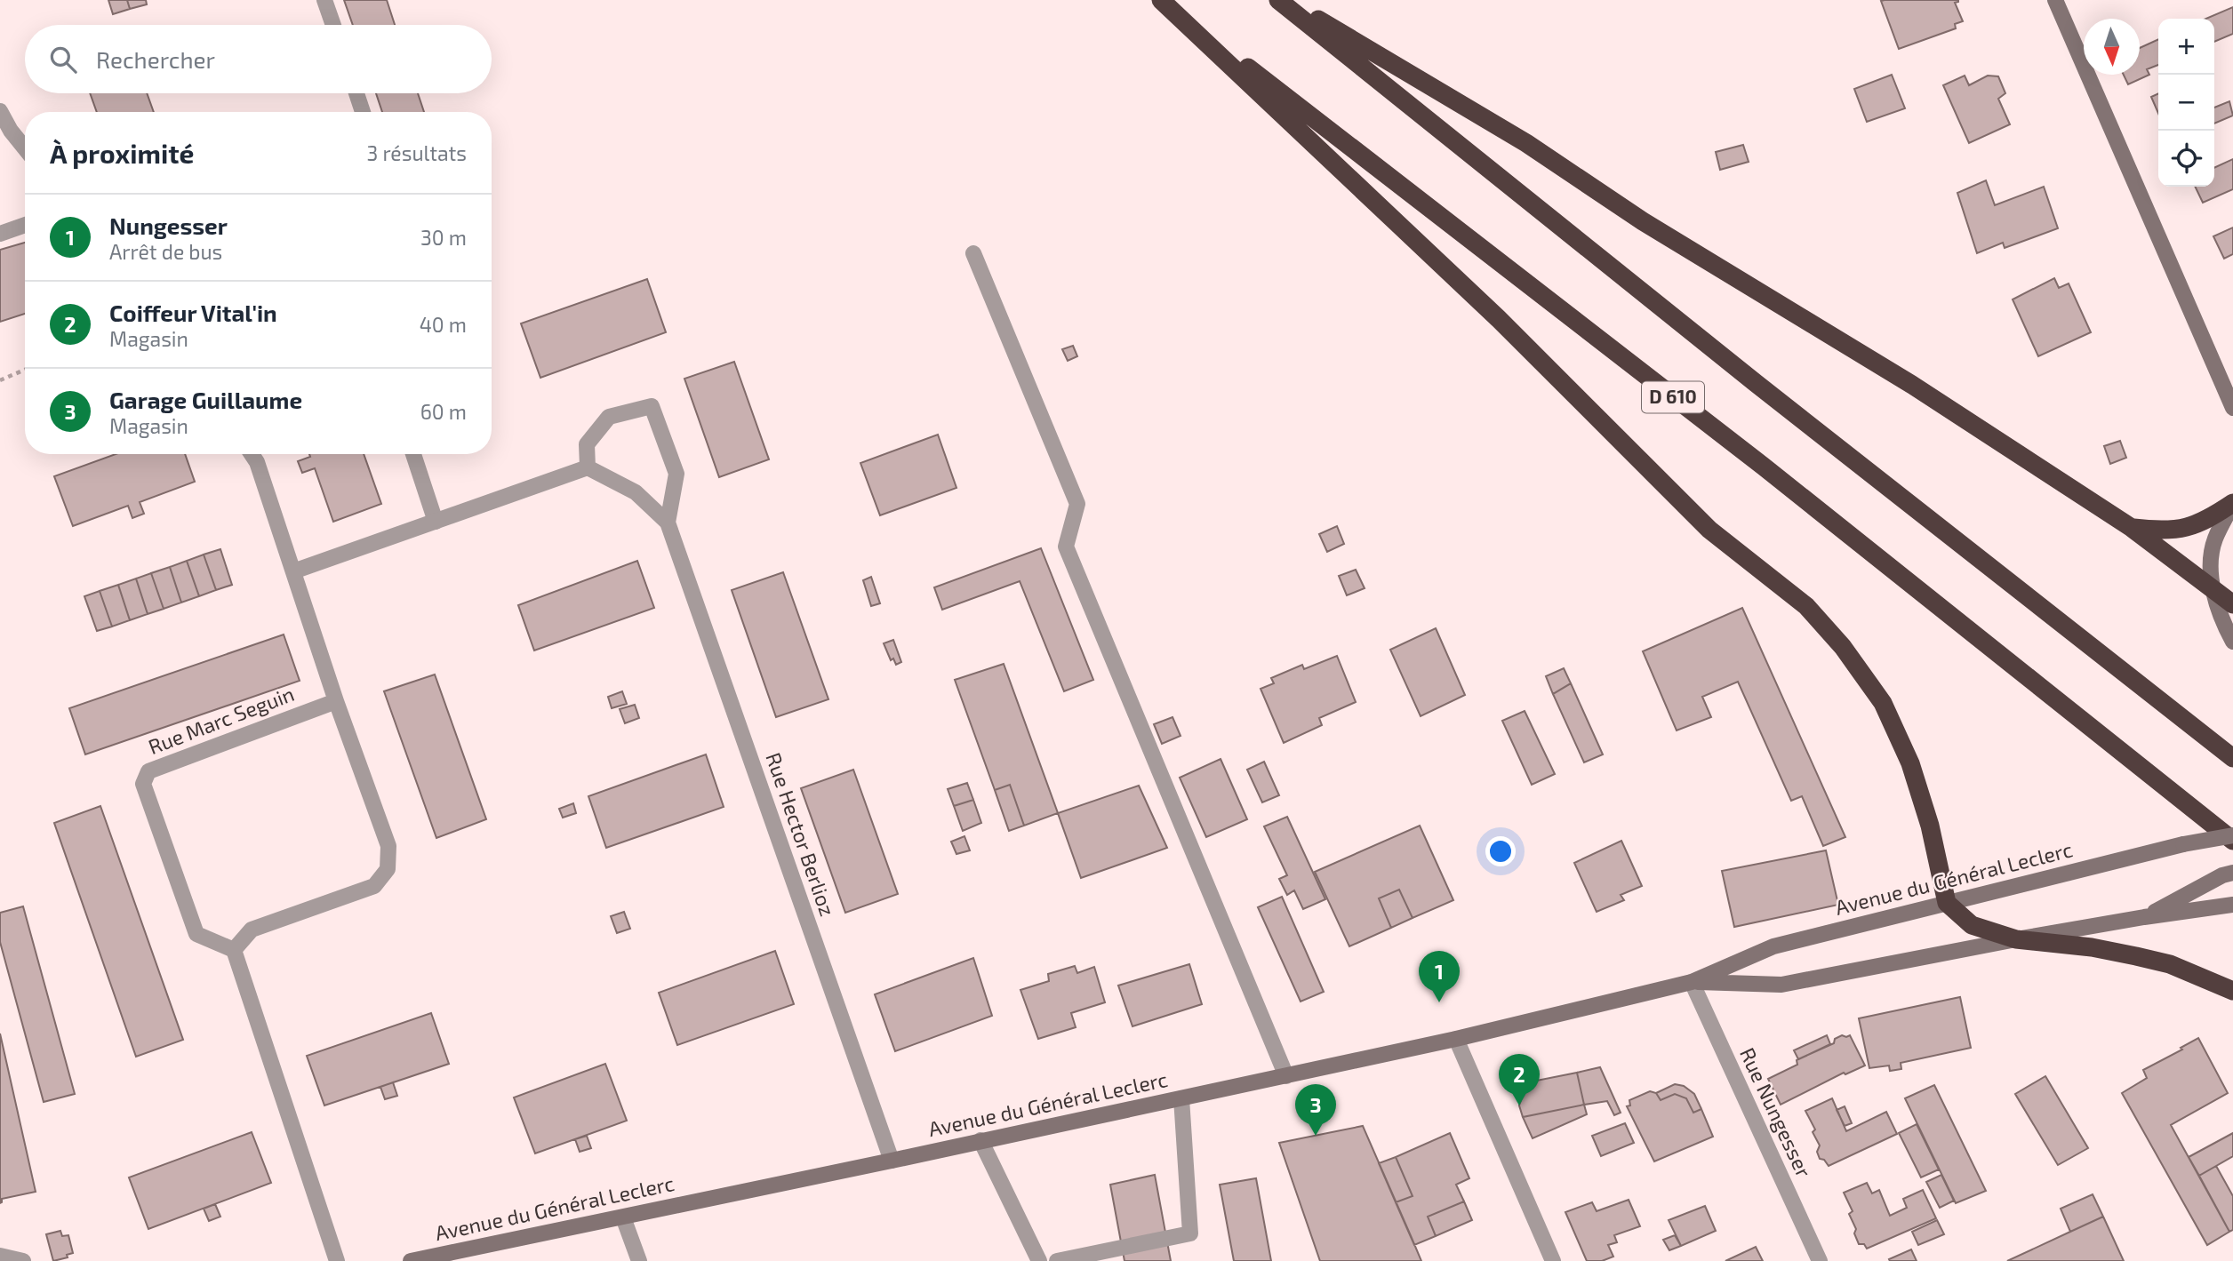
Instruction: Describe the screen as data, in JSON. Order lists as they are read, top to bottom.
{
  "streets": {
    "highway": ["D 610"],
    "main road": ["Avenue du Général Leclerc"],
    "street": ["Rue Marc Seguin", "Rue Hector Berlioz", "Rue Nungesser"]
  },
  "crossings": [
    ["Rue Hector Berlioz", "Avenue du Général Leclerc"],
    ["Avenue du Général Leclerc", "Rue Nungesser"]
  ],
  "north": "bottom",
  "page": {
    "map_buttons": ["+", "−"],
    "search": "Rechercher",
    "heading": ["À proximité", "3 résultats"],
    "list": [
      {
        "mark": "1",
        "name": "Nungesser",
        "note": "Arrêt de bus",
        "value": "30 m"
      },
      {
        "mark": "2",
        "name": "Coiffeur Vital'in",
        "note": "Magasin",
        "value": "40 m"
      },
      {
        "mark": "3",
        "name": "Garage Guillaume",
        "note": "Magasin",
        "value": "60 m"
      }
    ],
    "pins": ["1", "2", "3"]
  }
}
